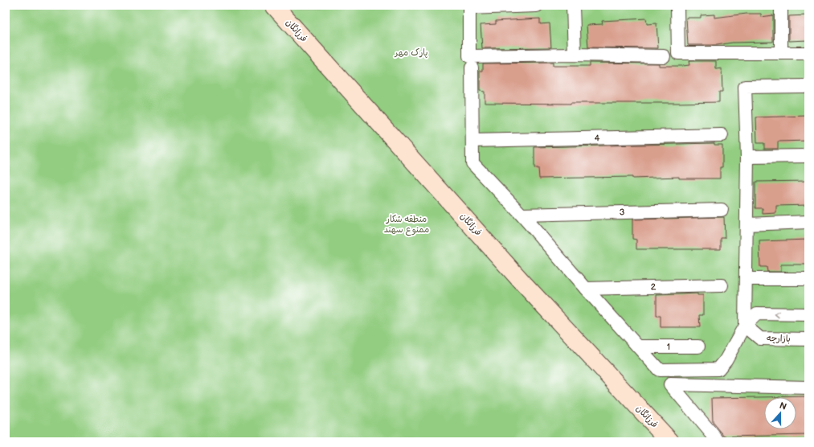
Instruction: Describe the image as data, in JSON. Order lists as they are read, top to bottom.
{
  "streets": {
    "main road": ["فرزانگان"],
    "street": [
      "4",
      "3",
      "2",
      "بازارچه",
      "1"
    ]
  },
  "parks": ["پارک مهر", "منطقه شکار ممنوع سهند"],
  "north": "top"
}
